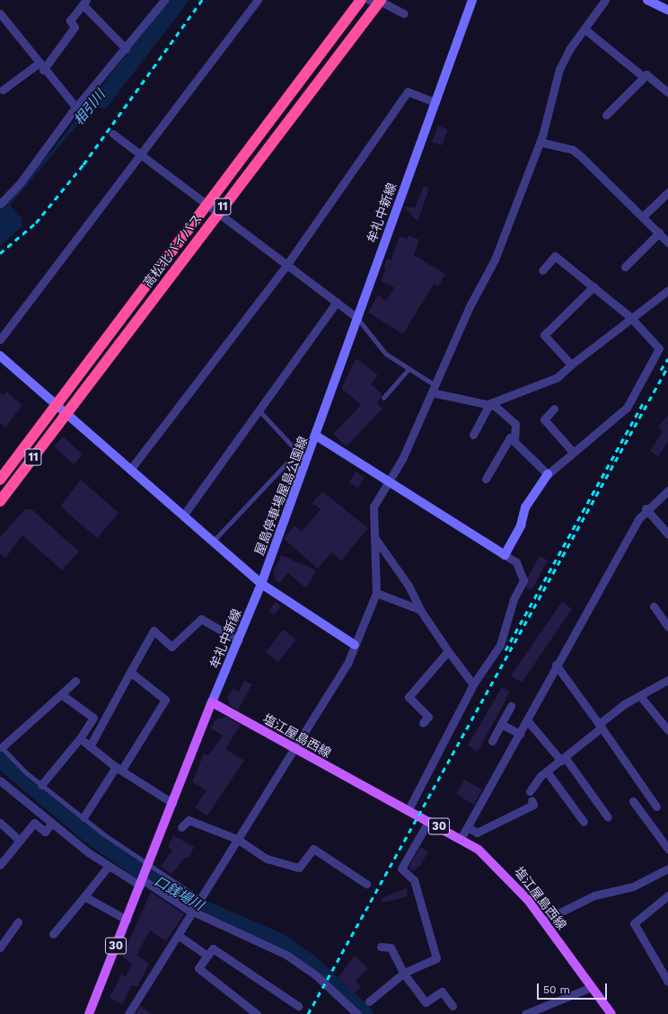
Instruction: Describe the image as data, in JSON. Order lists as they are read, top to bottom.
{
  "streets": {
    "highway": ["11", "高松北バイパス"],
    "main road": [
      "牟礼中新線",
      "屋島停車場屋島公園線",
      "塩江屋島西線",
      "30"
    ]
  },
  "crossings": [
    ["牟礼中新線", "屋島停車場屋島公園線"],
    ["牟礼中新線", "塩江屋島西線"],
    ["牟礼中新線", "30"],
    ["高松北バイパス", "屋島停車場屋島公園線"],
    ["塩江屋島西線", "30"]
  ],
  "water": ["相引川", "口銭場川"],
  "scale_bar": "50 m"
}
